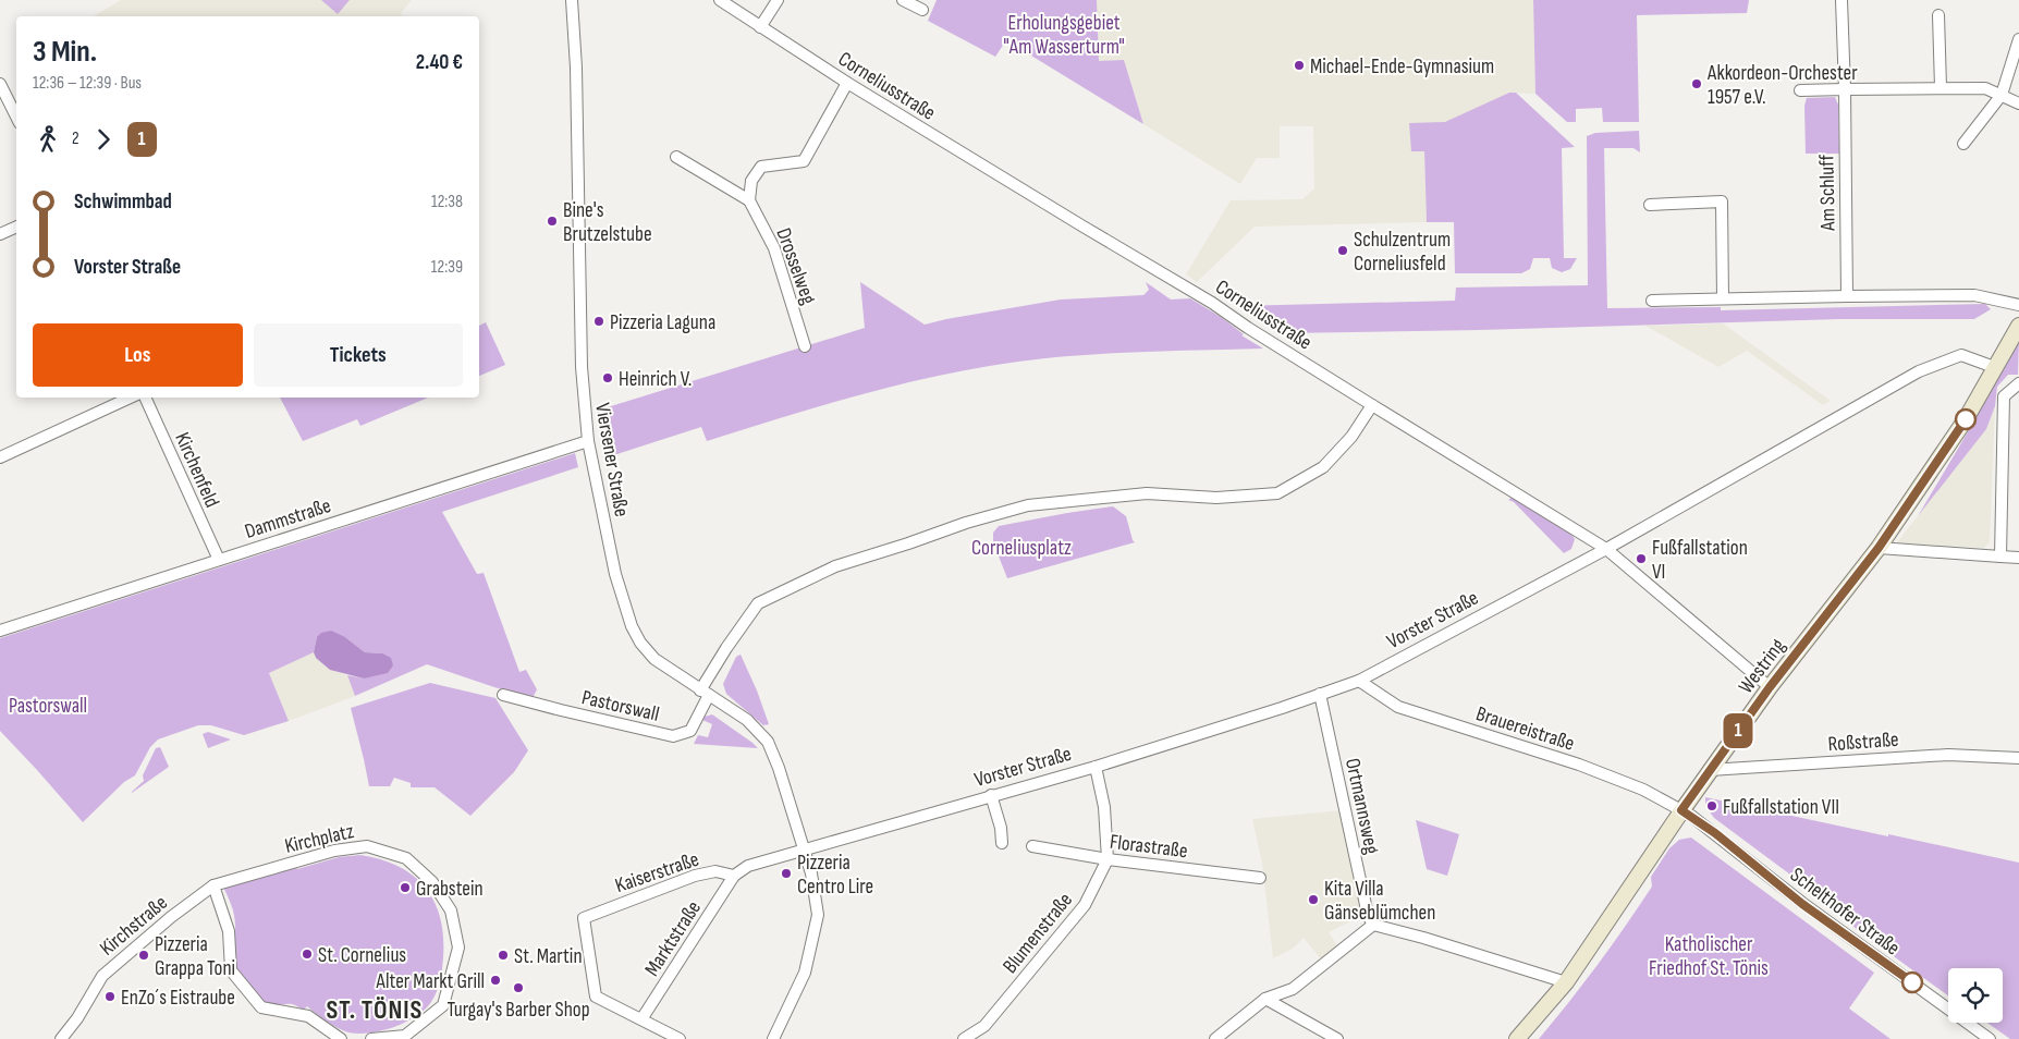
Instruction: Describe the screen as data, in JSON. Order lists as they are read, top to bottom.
{
  "streets": {
    "street": [
      "Corneliusstraße",
      "Am Schluff",
      "Drosselweg",
      "Viersener Straße",
      "Kirchenfeld",
      "Dammstraße",
      "Vorster Straße",
      "Westring",
      "Pastorswall",
      "Brauereistraße",
      "Roßstraße",
      "Ortmannsweg",
      "Kirchplatz",
      "Florastraße",
      "Kaiserstraße",
      "Schelthofer Straße",
      "Kirchstraße",
      "Blumenstraße",
      "Marktstraße"
    ]
  },
  "crossings": [
    ["Corneliusstraße", "Vorster Straße"],
    ["Corneliusstraße", "Westring"],
    ["Viersener Straße", "Dammstraße"],
    ["Viersener Straße", "Vorster Straße"],
    ["Viersener Straße", "Pastorswall"],
    ["Kirchenfeld", "Dammstraße"],
    ["Vorster Straße", "Westring"],
    ["Vorster Straße", "Brauereistraße"],
    ["Vorster Straße", "Ortmannsweg"],
    ["Vorster Straße", "Blumenstraße"],
    ["Westring", "Brauereistraße"],
    ["Westring", "Roßstraße"],
    ["Westring", "Schelthofer Straße"],
    ["Brauereistraße", "Schelthofer Straße"],
    ["Kirchplatz", "Kirchstraße"],
    ["Florastraße", "Blumenstraße"],
    ["Kaiserstraße", "Marktstraße"]
  ],
  "districts": ["ST. TÖNIS"],
  "parks": [
    "Erholungsgebiet \"Am Wasserturm\"",
    "Corneliusplatz",
    "Pastorswall",
    "Katholischer Friedhof St. Tönis"
  ],
  "places": [
    "Michael-Ende-Gymnasium",
    "Akkordeon-Orchester 1957 e.V.",
    "Bine's Brutzelstube",
    "Schulzentrum Corneliusfeld",
    "Pizzeria Laguna",
    "Heinrich V.",
    "Fußfallstation VI",
    "Fußfallstation VII",
    "Pizzeria Centro Lire",
    "Grabstein",
    "Kita Villa Gänseblümchen",
    "St. Cornelius",
    "Pizzeria Grappa Toni",
    "St. Martin",
    "Alter Markt Grill",
    "Turgay's Barber Shop",
    "EnZo´s Eistraube"
  ],
  "lines": ["bus line 1"],
  "page": {
    "on_map": "1",
    "heading": ["3 Min.", "12:36 – 12:39 · Bus", "2.40 €"],
    "legs": ["2", "1"],
    "list": [
      {
        "name": "Schwimmbad",
        "value": "12:38"
      },
      {
        "name": "Vorster Straße",
        "value": "12:39"
      }
    ],
    "buttons": ["Los", "Tickets"]
  }
}
